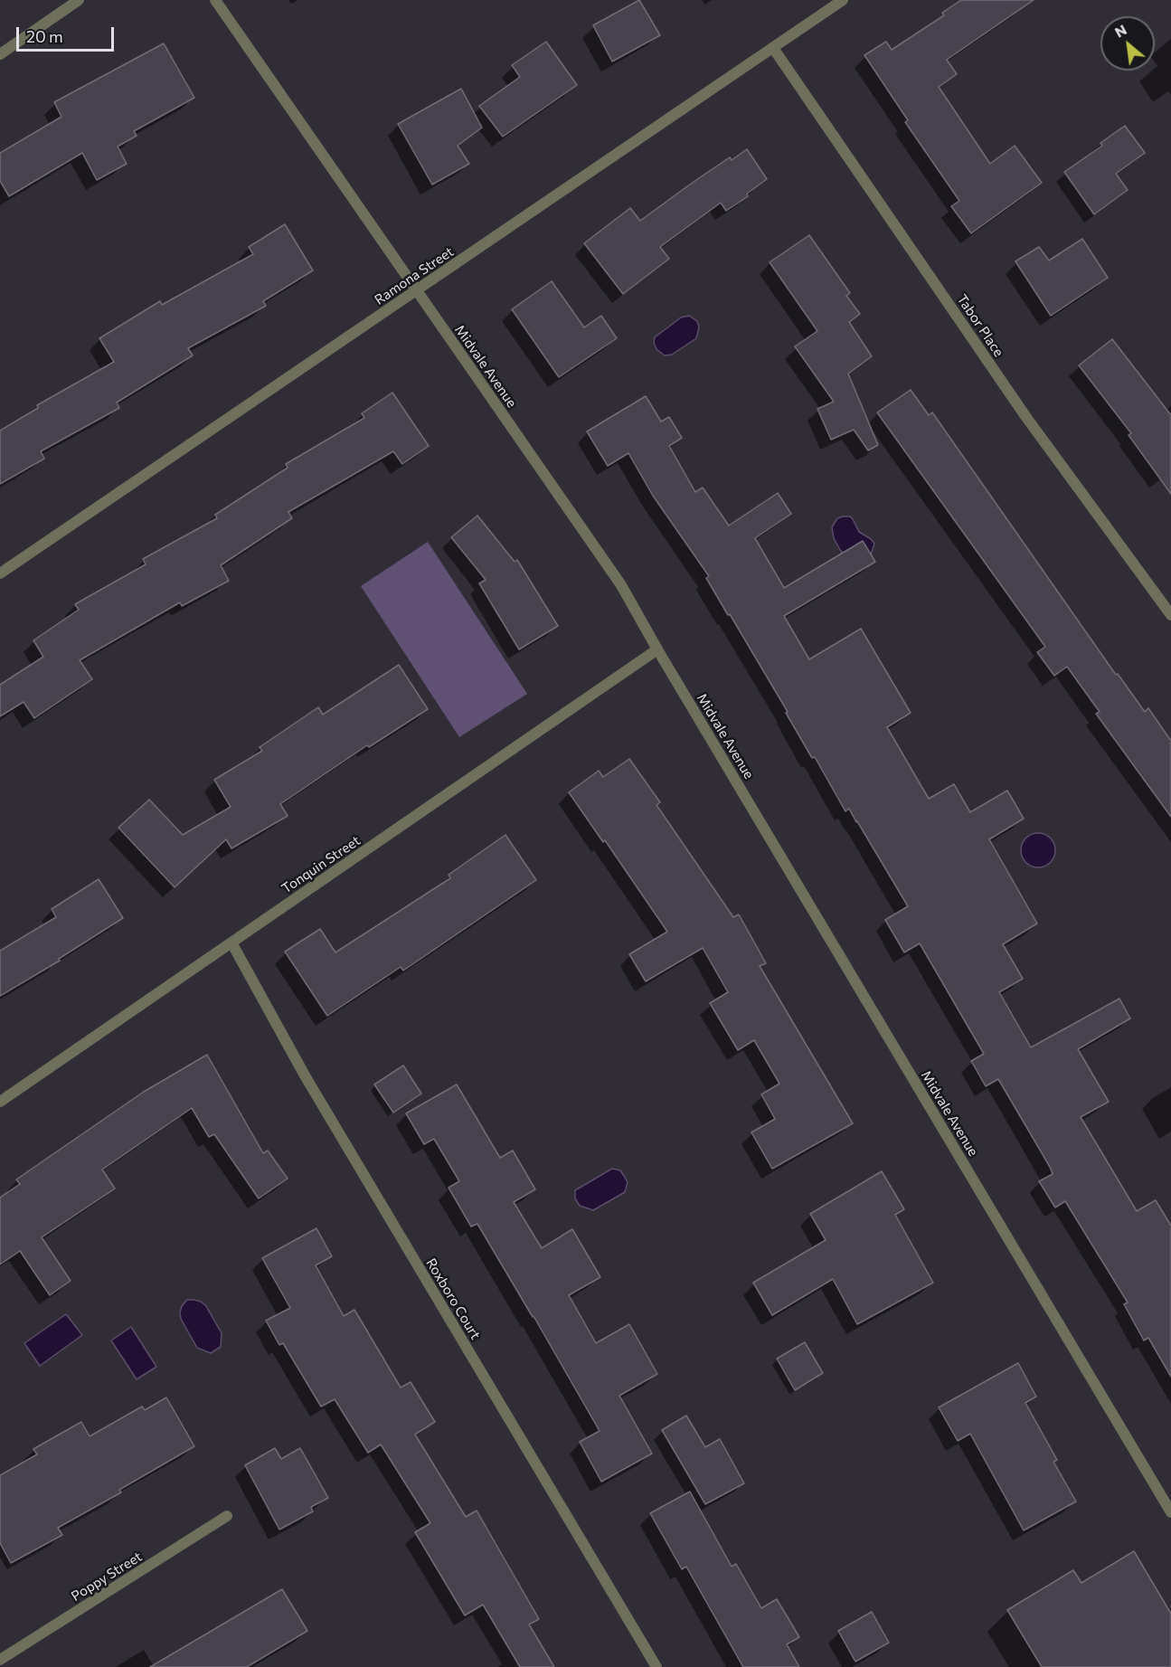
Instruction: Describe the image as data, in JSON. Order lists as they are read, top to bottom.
{
  "streets": {
    "street": [
      "Ramona Street",
      "Tabor Place",
      "Midvale Avenue",
      "Tonquin Street",
      "Roxboro Court",
      "Poppy Street"
    ]
  },
  "crossings": [
    ["Ramona Street", "Tabor Place"],
    ["Ramona Street", "Midvale Avenue"],
    ["Midvale Avenue", "Tonquin Street"],
    ["Tonquin Street", "Roxboro Court"]
  ],
  "scale_bar": "20 m",
  "north": "top left"
}
